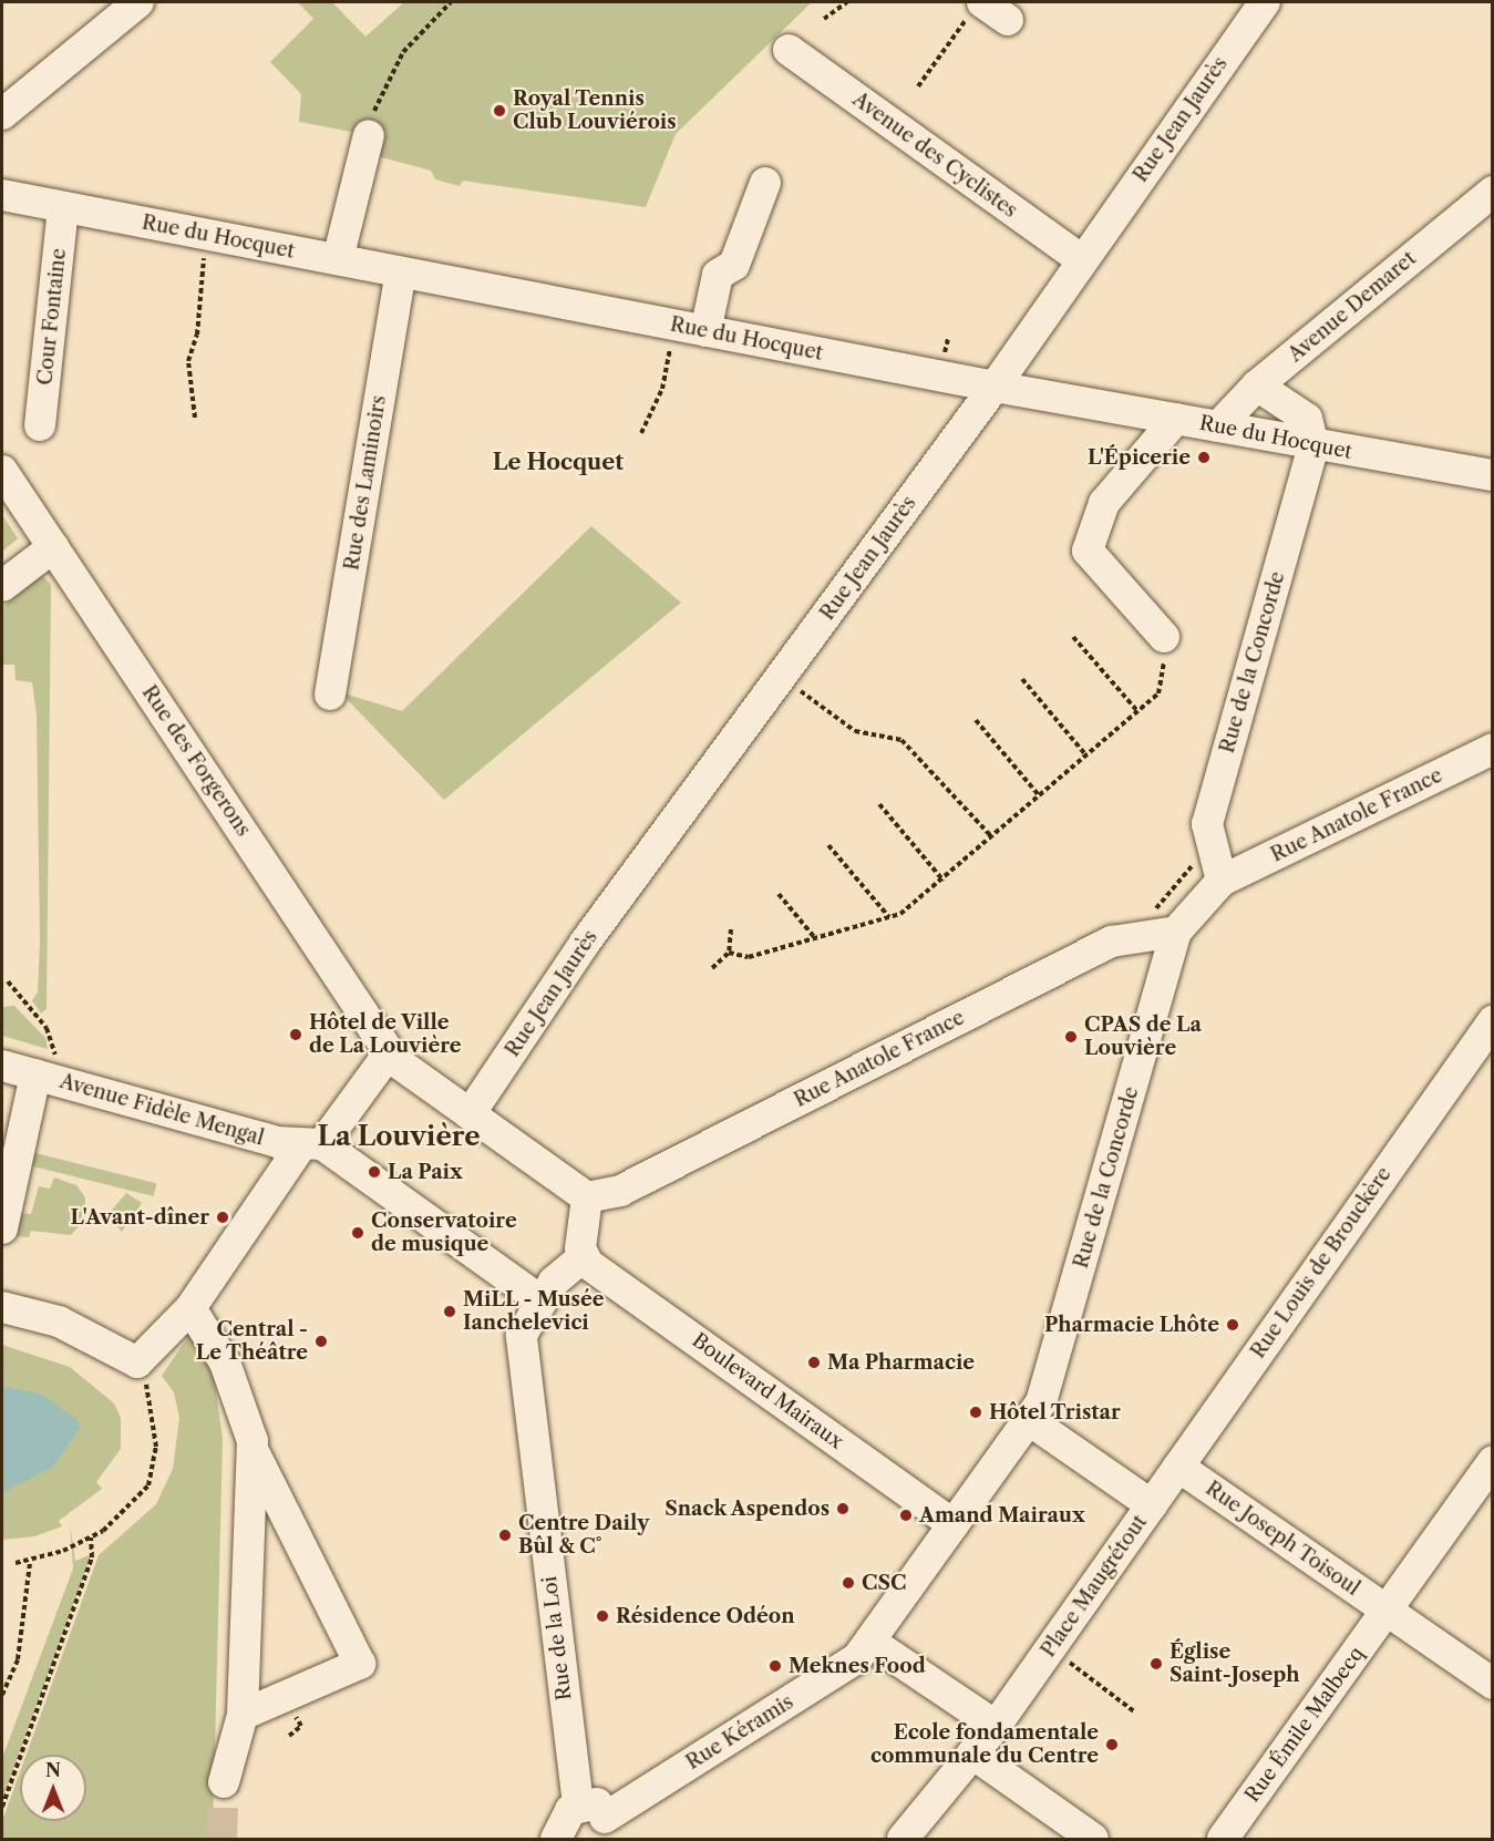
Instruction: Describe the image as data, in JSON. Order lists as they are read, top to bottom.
{
  "streets": {
    "street": [
      "Rue Jean Jaurès",
      "Avenue des Cyclistes",
      "Rue du Hocquet",
      "Avenue Demaret",
      "Cour Fontaine",
      "Rue des Laminoirs",
      "Rue de la Concorde",
      "Rue des Forgerons",
      "Rue Anatole France",
      "Avenue Fidèle Mengal",
      "Rue Louis de Brouckère",
      "Boulevard Mairaux",
      "Rue Joseph Toisoul",
      "Place Maugrétout",
      "Rue de la Loi",
      "Rue Émile Malbecq",
      "Rue Kéramis"
    ]
  },
  "crossings": [
    ["Rue Jean Jaurès", "Avenue des Cyclistes"],
    ["Rue Jean Jaurès", "Rue du Hocquet"],
    ["Rue Jean Jaurès", "Rue des Forgerons"],
    ["Rue du Hocquet", "Avenue Demaret"],
    ["Rue du Hocquet", "Cour Fontaine"],
    ["Rue du Hocquet", "Rue des Laminoirs"],
    ["Rue du Hocquet", "Rue de la Concorde"],
    ["Rue de la Concorde", "Rue Anatole France"],
    ["Rue de la Concorde", "Place Maugrétout"],
    ["Rue des Forgerons", "Rue Anatole France"],
    ["Rue Louis de Brouckère", "Rue Joseph Toisoul"],
    ["Rue Louis de Brouckère", "Place Maugrétout"],
    ["Rue Joseph Toisoul", "Rue Émile Malbecq"],
    ["Rue de la Loi", "Rue Kéramis"]
  ],
  "districts": ["Le Hocquet", "La Louvière"],
  "places": [
    "Royal Tennis Club Louviérois",
    "L'Épicerie",
    "Hôtel de Ville de La Louvière",
    "CPAS de La Louvière",
    "La Paix",
    "L'Avant-dîner",
    "Conservatoire de musique",
    "MiLL - Musée Ianchelevici",
    "Pharmacie Lhôte",
    "Central - Le Théâtre",
    "Ma Pharmacie",
    "Hôtel Tristar",
    "Snack Aspendos",
    "Amand Mairaux",
    "Centre Daily Bûl & C°",
    "CSC",
    "Résidence Odéon",
    "Église Saint-Joseph",
    "Meknes Food",
    "Ecole fondamentale communale du Centre"
  ],
  "north": "top"
}
